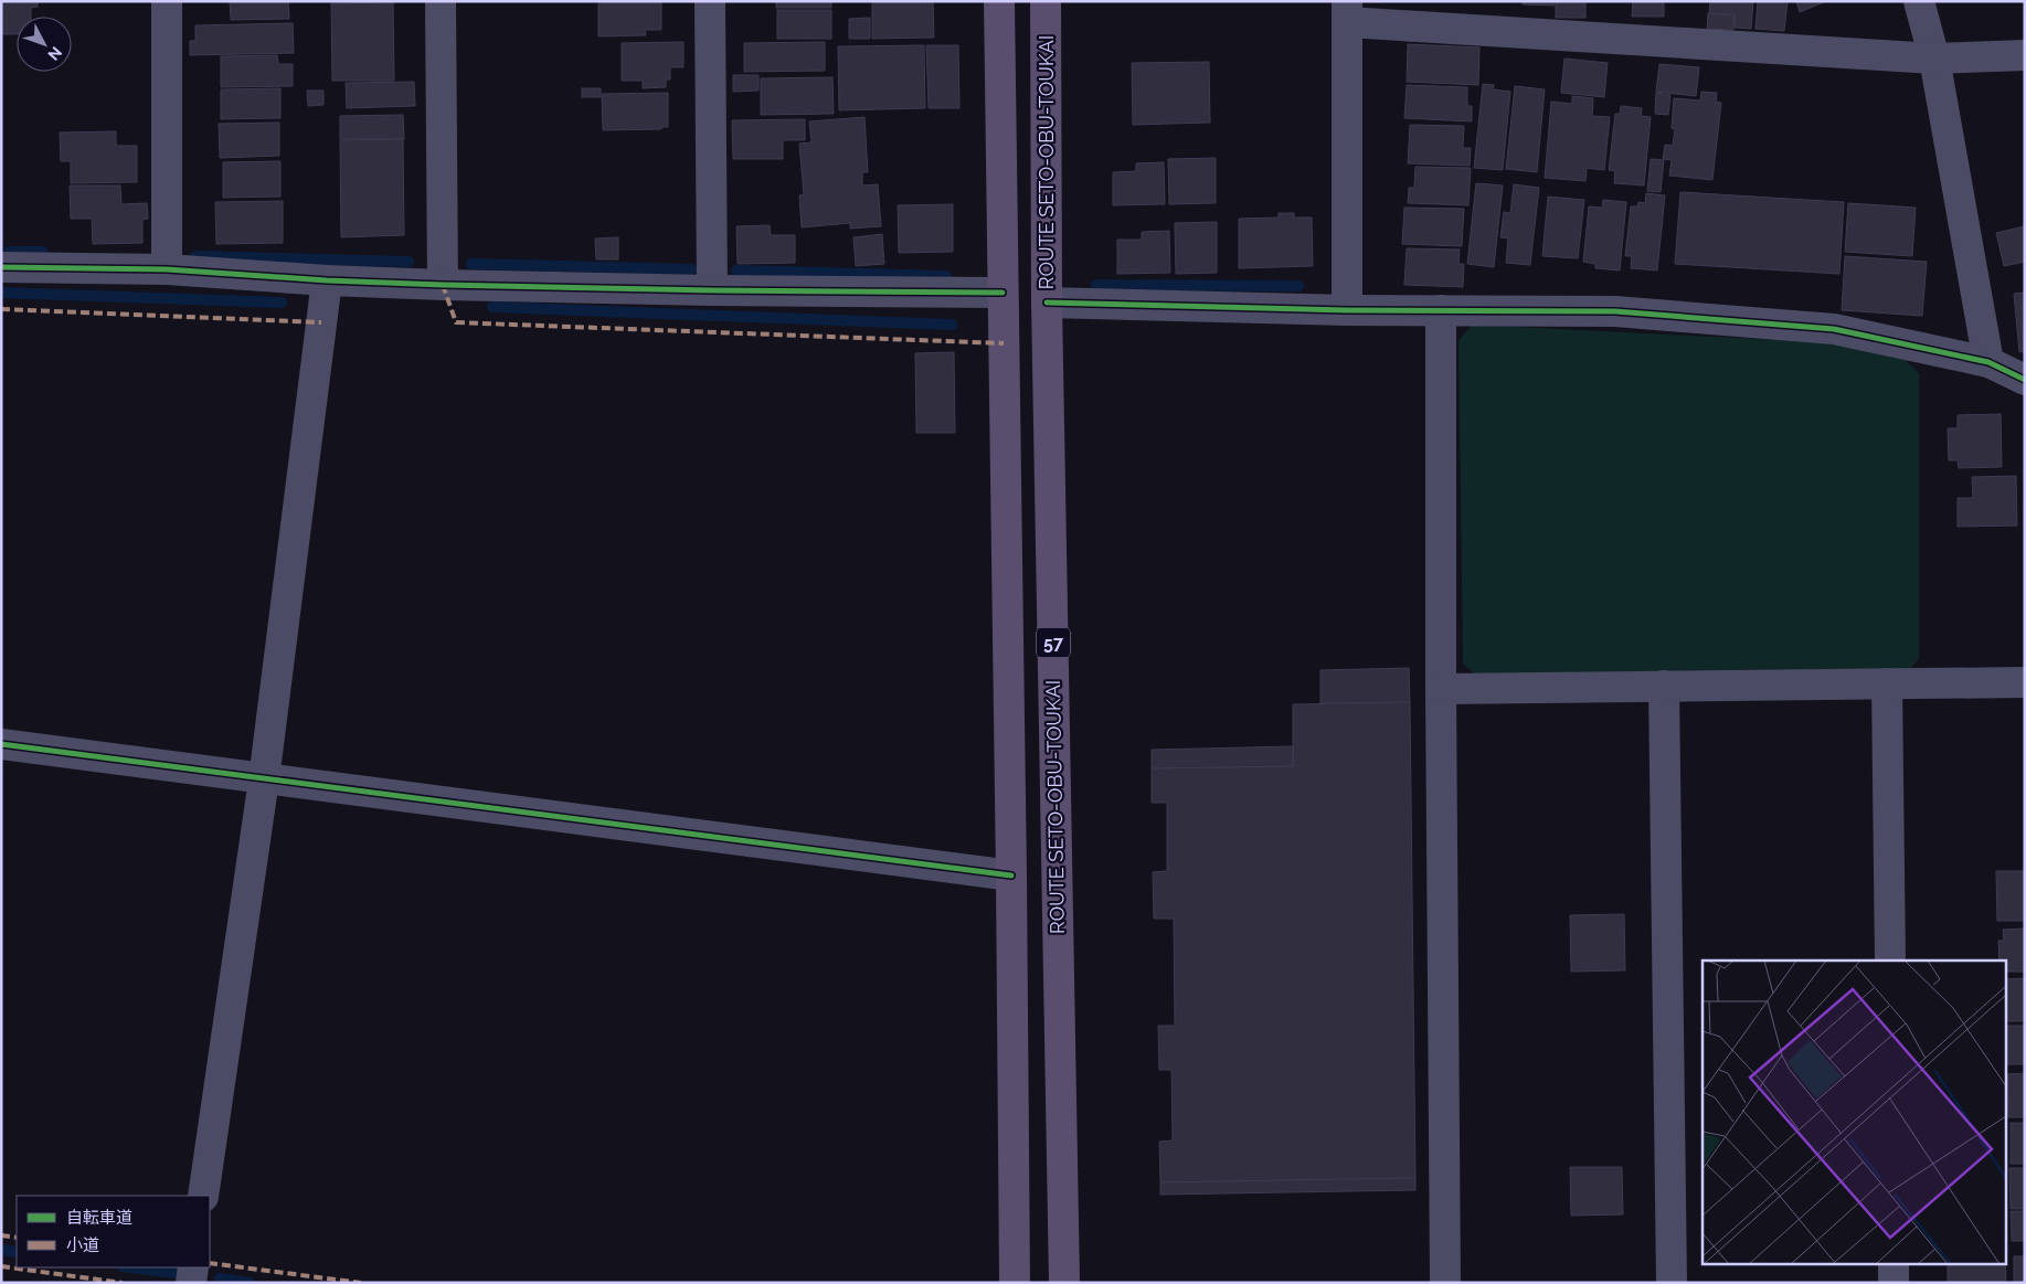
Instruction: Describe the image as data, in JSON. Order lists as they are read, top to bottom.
{
  "streets": {
    "main road": ["ROUTE SETO-OBU-TOUKAI", "57"]
  },
  "legend": ["自転車道", "小道"],
  "north": "bottom right"
}
